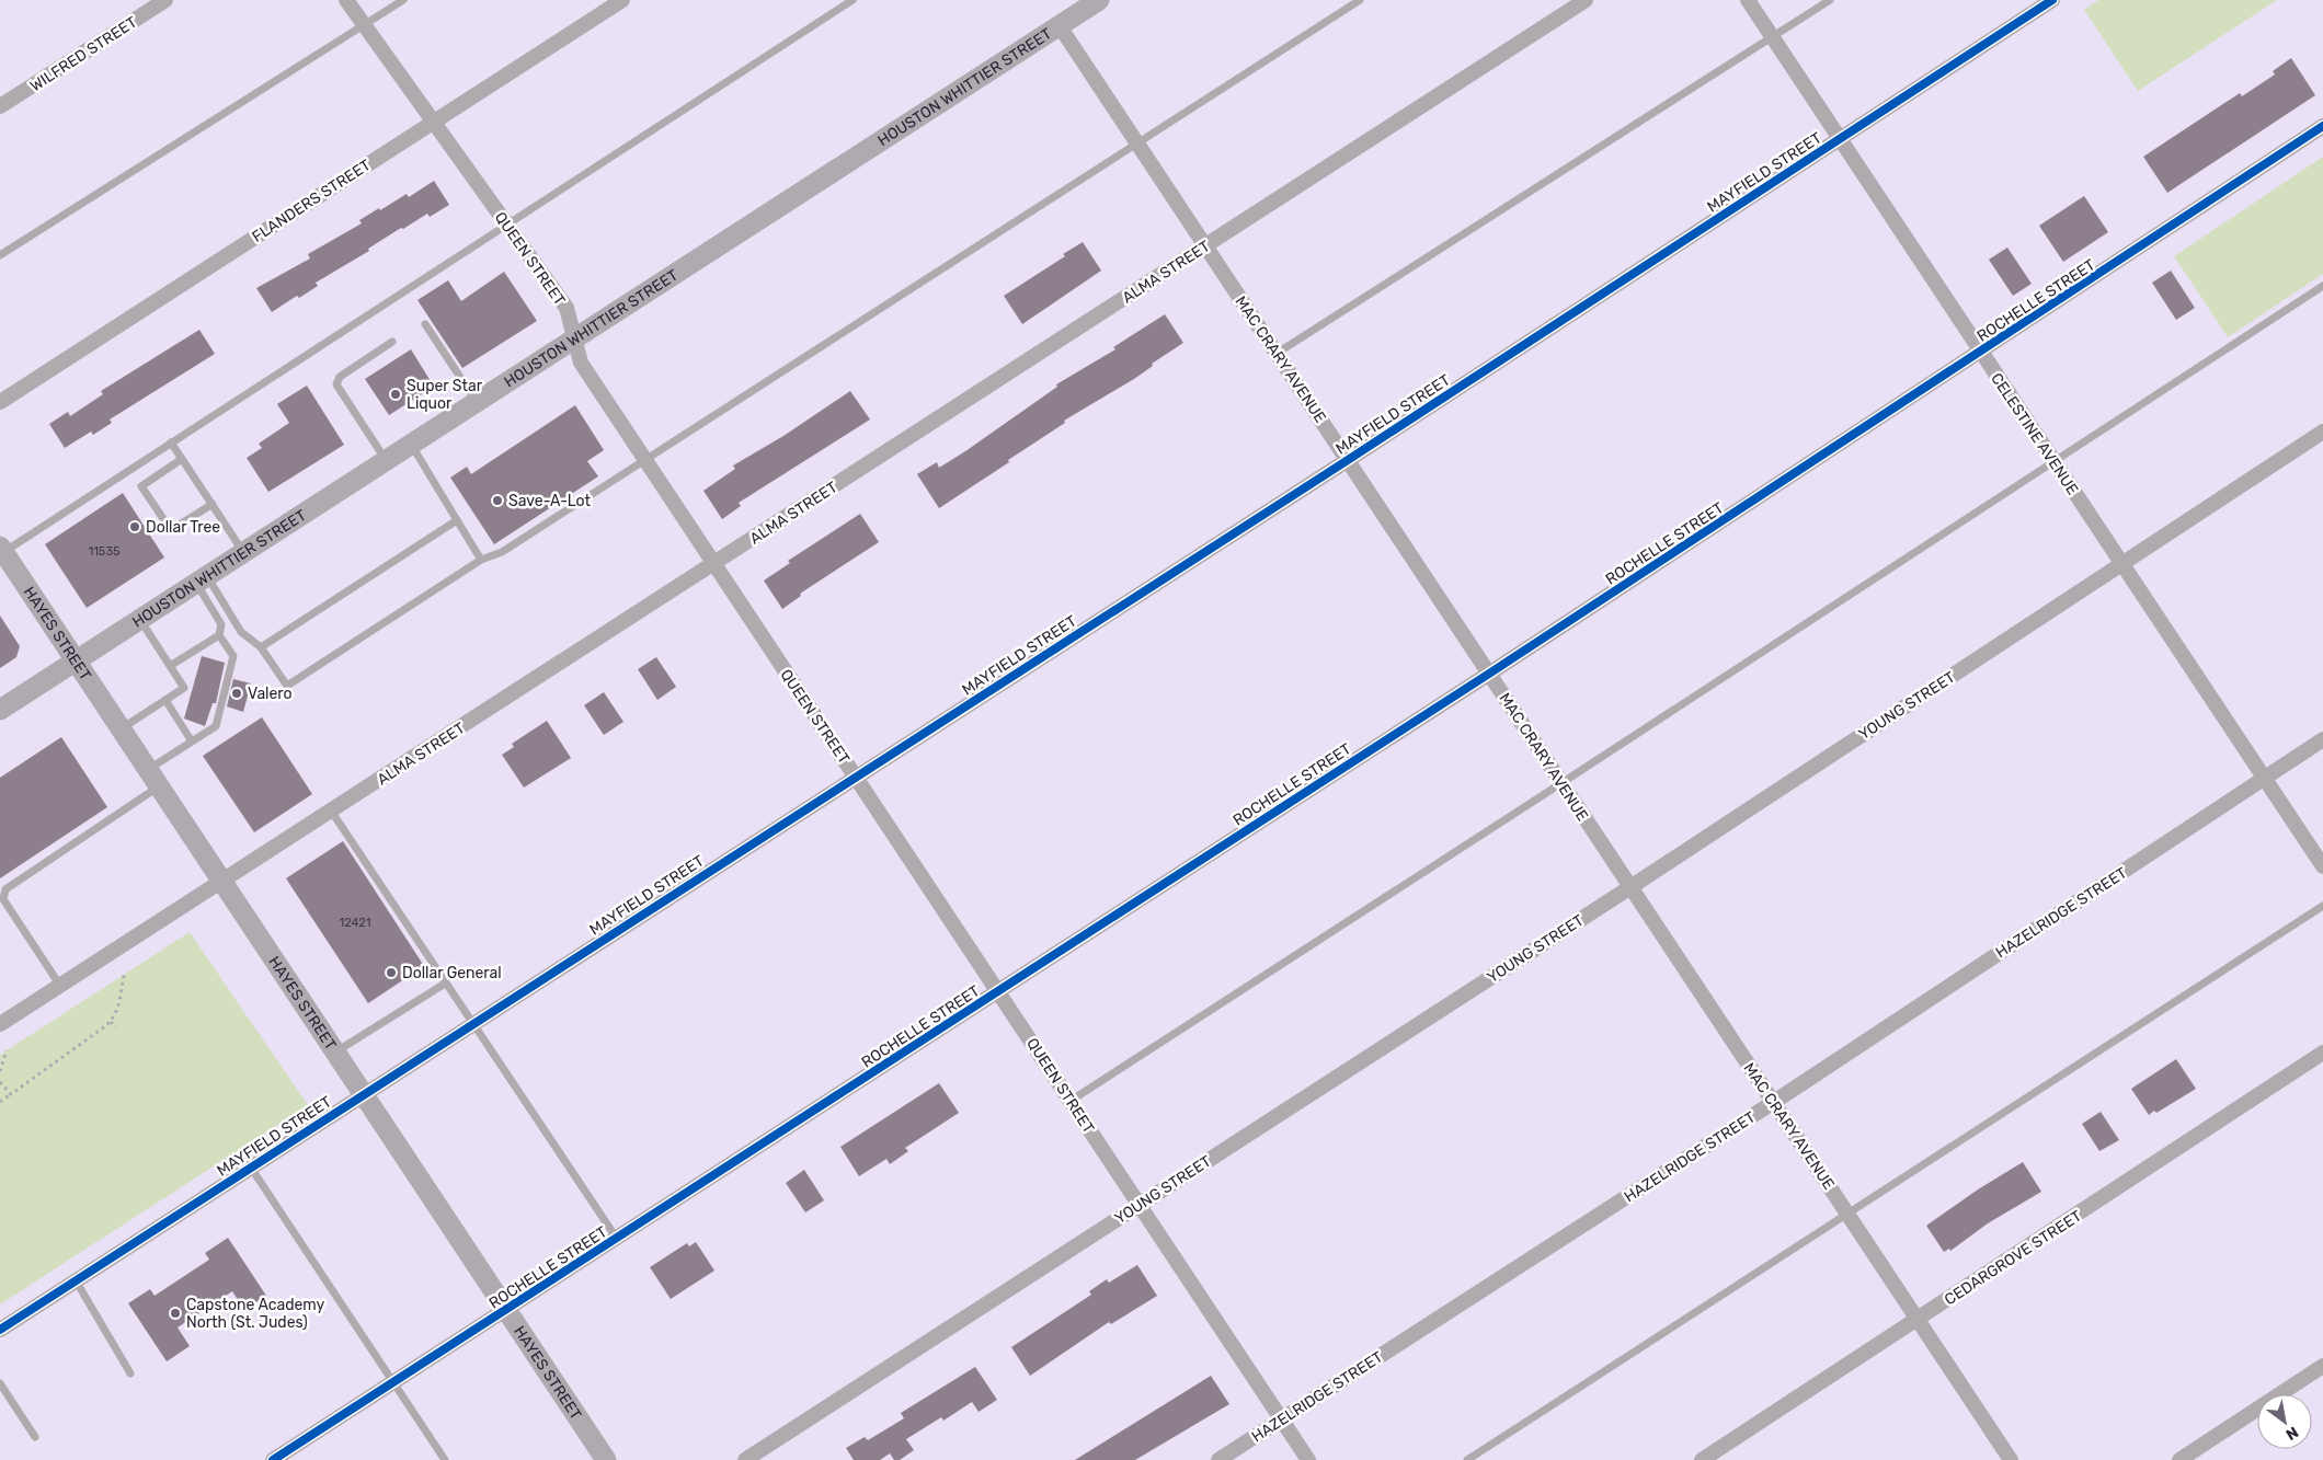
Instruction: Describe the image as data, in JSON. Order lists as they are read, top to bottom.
{
  "streets": {
    "street": [
      "WILFRED STREET",
      "HOUSTON WHITTIER STREET",
      "MAYFIELD STREET",
      "FLANDERS STREET",
      "QUEEN STREET",
      "ALMA STREET",
      "ROCHELLE STREET",
      "MAC CRARY AVENUE",
      "CELESTINE AVENUE",
      "HAYES STREET",
      "YOUNG STREET",
      "HAZELRIDGE STREET",
      "CEDARGROVE STREET"
    ]
  },
  "crossings": [
    ["HOUSTON WHITTIER STREET", "QUEEN STREET"],
    ["HOUSTON WHITTIER STREET", "MAC CRARY AVENUE"],
    ["HOUSTON WHITTIER STREET", "HAYES STREET"],
    ["MAYFIELD STREET", "QUEEN STREET"],
    ["MAYFIELD STREET", "MAC CRARY AVENUE"],
    ["MAYFIELD STREET", "CELESTINE AVENUE"],
    ["MAYFIELD STREET", "HAYES STREET"],
    ["FLANDERS STREET", "QUEEN STREET"],
    ["QUEEN STREET", "ALMA STREET"],
    ["QUEEN STREET", "ROCHELLE STREET"],
    ["QUEEN STREET", "YOUNG STREET"],
    ["QUEEN STREET", "HAZELRIDGE STREET"],
    ["ALMA STREET", "MAC CRARY AVENUE"],
    ["ALMA STREET", "HAYES STREET"],
    ["ROCHELLE STREET", "MAC CRARY AVENUE"],
    ["ROCHELLE STREET", "CELESTINE AVENUE"],
    ["ROCHELLE STREET", "HAYES STREET"],
    ["MAC CRARY AVENUE", "YOUNG STREET"],
    ["MAC CRARY AVENUE", "HAZELRIDGE STREET"],
    ["MAC CRARY AVENUE", "CEDARGROVE STREET"],
    ["CELESTINE AVENUE", "YOUNG STREET"],
    ["CELESTINE AVENUE", "HAZELRIDGE STREET"]
  ],
  "places": [
    "Super Star Liquor",
    "Save-A-Lot",
    "Dollar Tree",
    "Valero",
    "Dollar General",
    "Capstone Academy North (St. Judes)"
  ],
  "house_numbers": ["11535", "12421"],
  "north": "bottom right"
}
